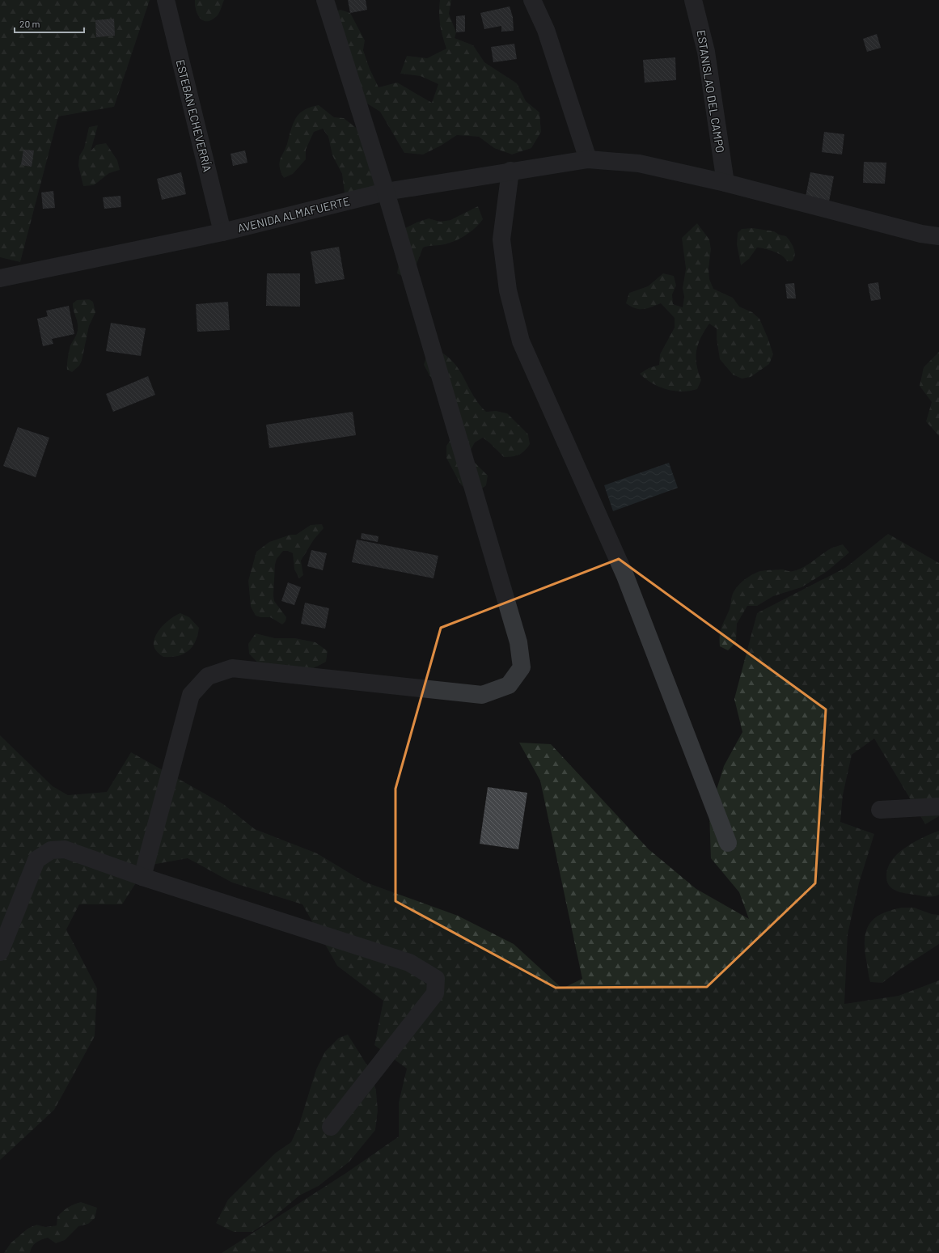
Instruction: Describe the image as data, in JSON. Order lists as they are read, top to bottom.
{
  "streets": {
    "street": ["ESTANISLAO DEL CAMPO", "ESTEBAN ECHEVERRÍA", "AVENIDA ALMAFUERTE"]
  },
  "crossings": [
    ["ESTANISLAO DEL CAMPO", "AVENIDA ALMAFUERTE"],
    ["ESTEBAN ECHEVERRÍA", "AVENIDA ALMAFUERTE"]
  ],
  "scale_bar": "20 m"
}
